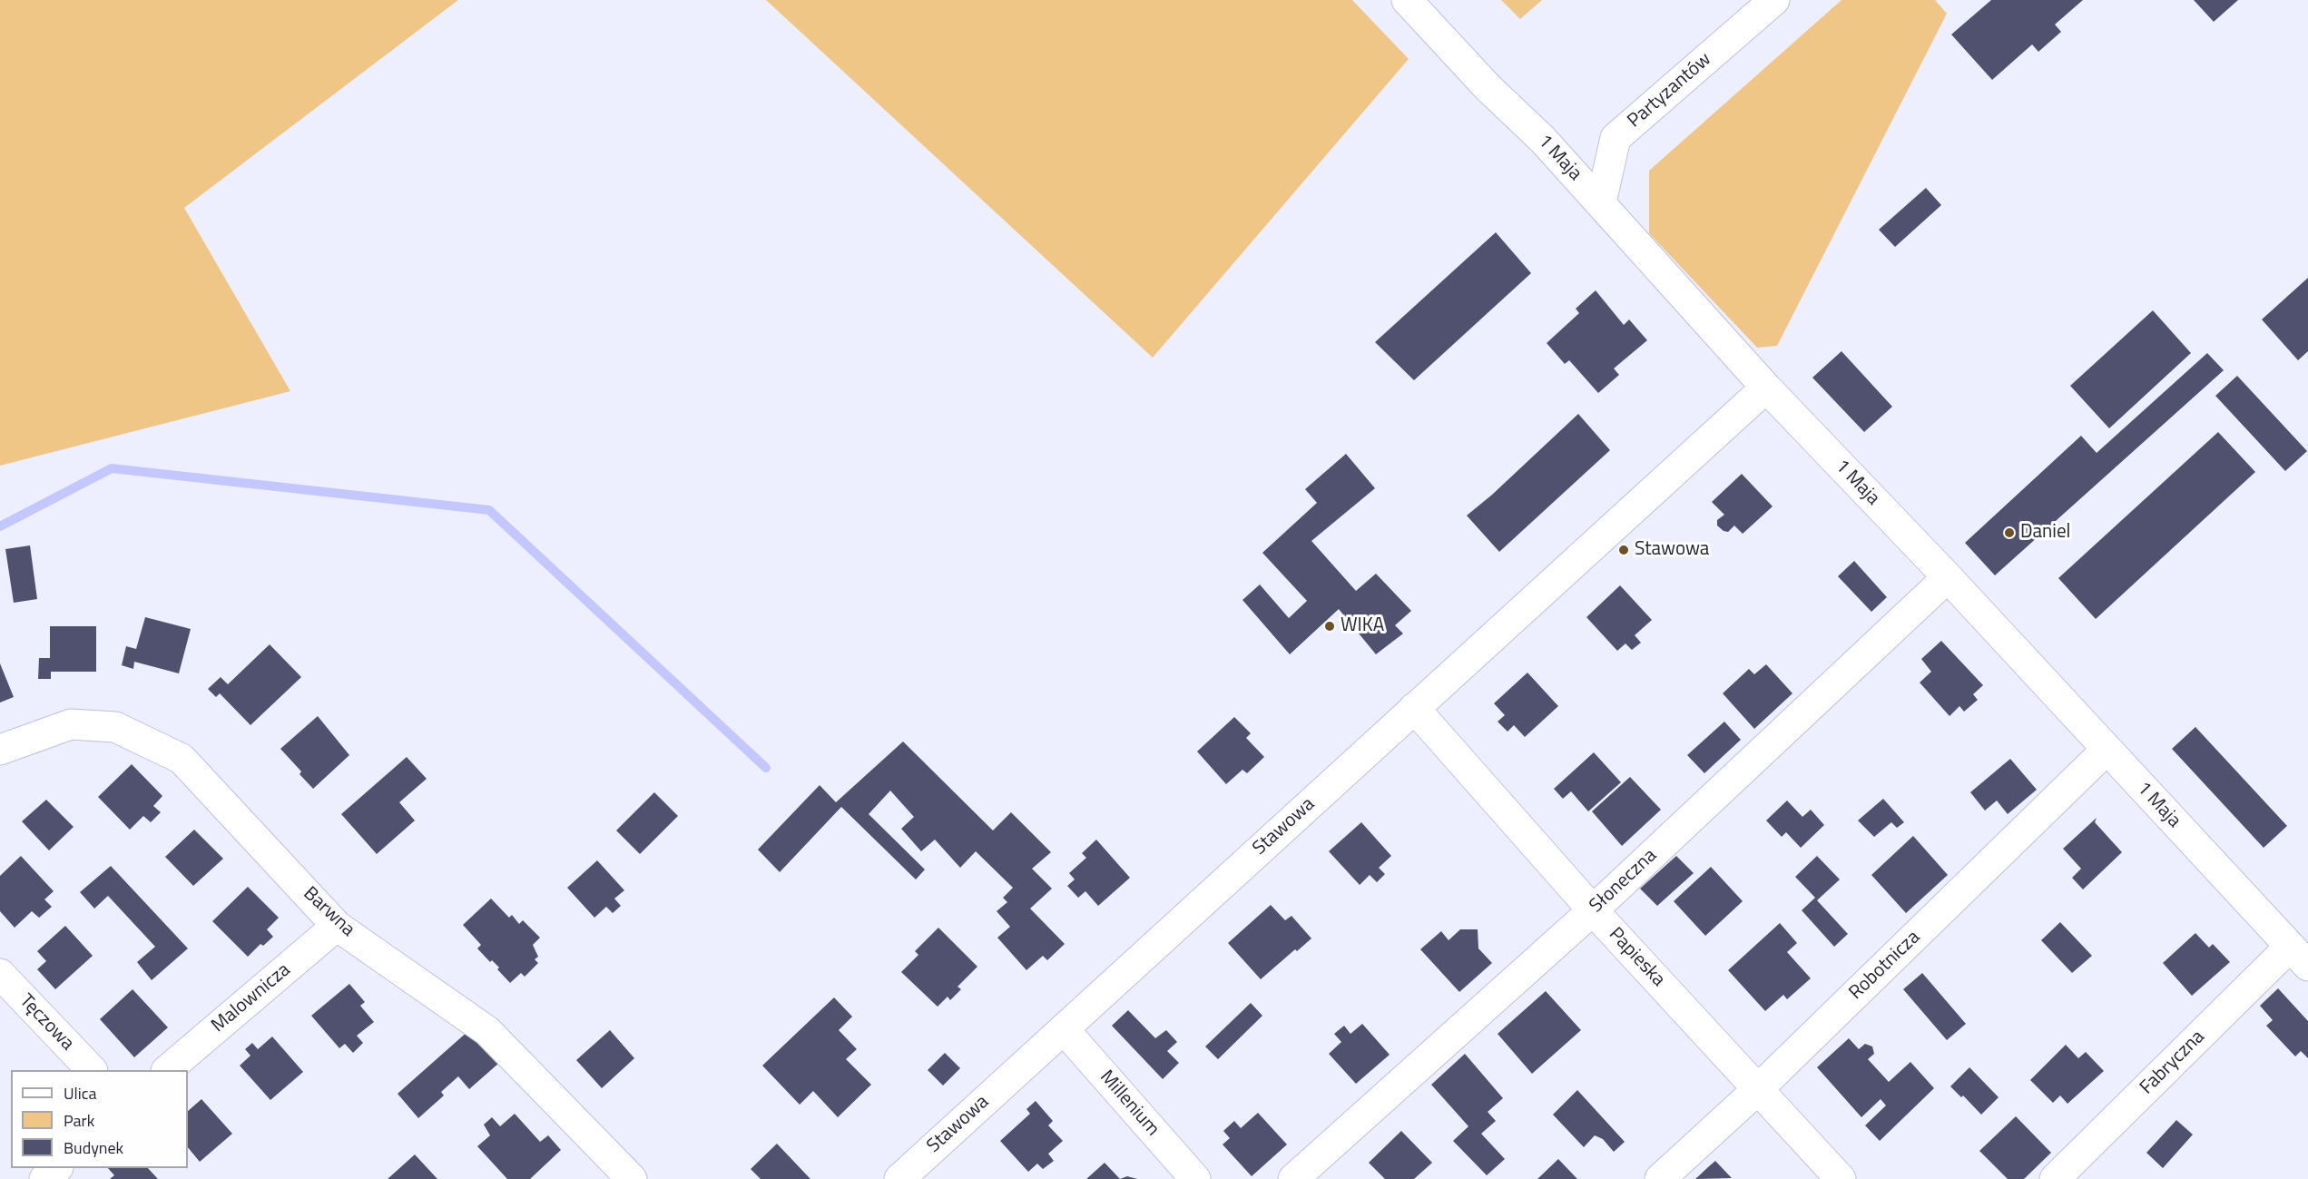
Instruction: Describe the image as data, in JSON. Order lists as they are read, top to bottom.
{
  "streets": {
    "street": [
      "Partyzantów",
      "1 Maja",
      "Stawowa",
      "Słoneczna",
      "Barwna",
      "Papieska",
      "Robotnicza",
      "Malownicza",
      "Tęczowa",
      "Fabryczna",
      "Millenium"
    ]
  },
  "crossings": [
    ["Partyzantów", "1 Maja"],
    ["1 Maja", "Stawowa"],
    ["1 Maja", "Słoneczna"],
    ["1 Maja", "Robotnicza"],
    ["1 Maja", "Fabryczna"],
    ["Stawowa", "Papieska"],
    ["Stawowa", "Millenium"],
    ["Słoneczna", "Papieska"],
    ["Barwna", "Malownicza"],
    ["Papieska", "Robotnicza"]
  ],
  "places": ["Daniel", "Stawowa", "WIKA"],
  "legend": ["Ulica", "Park", "Budynek"]
}
